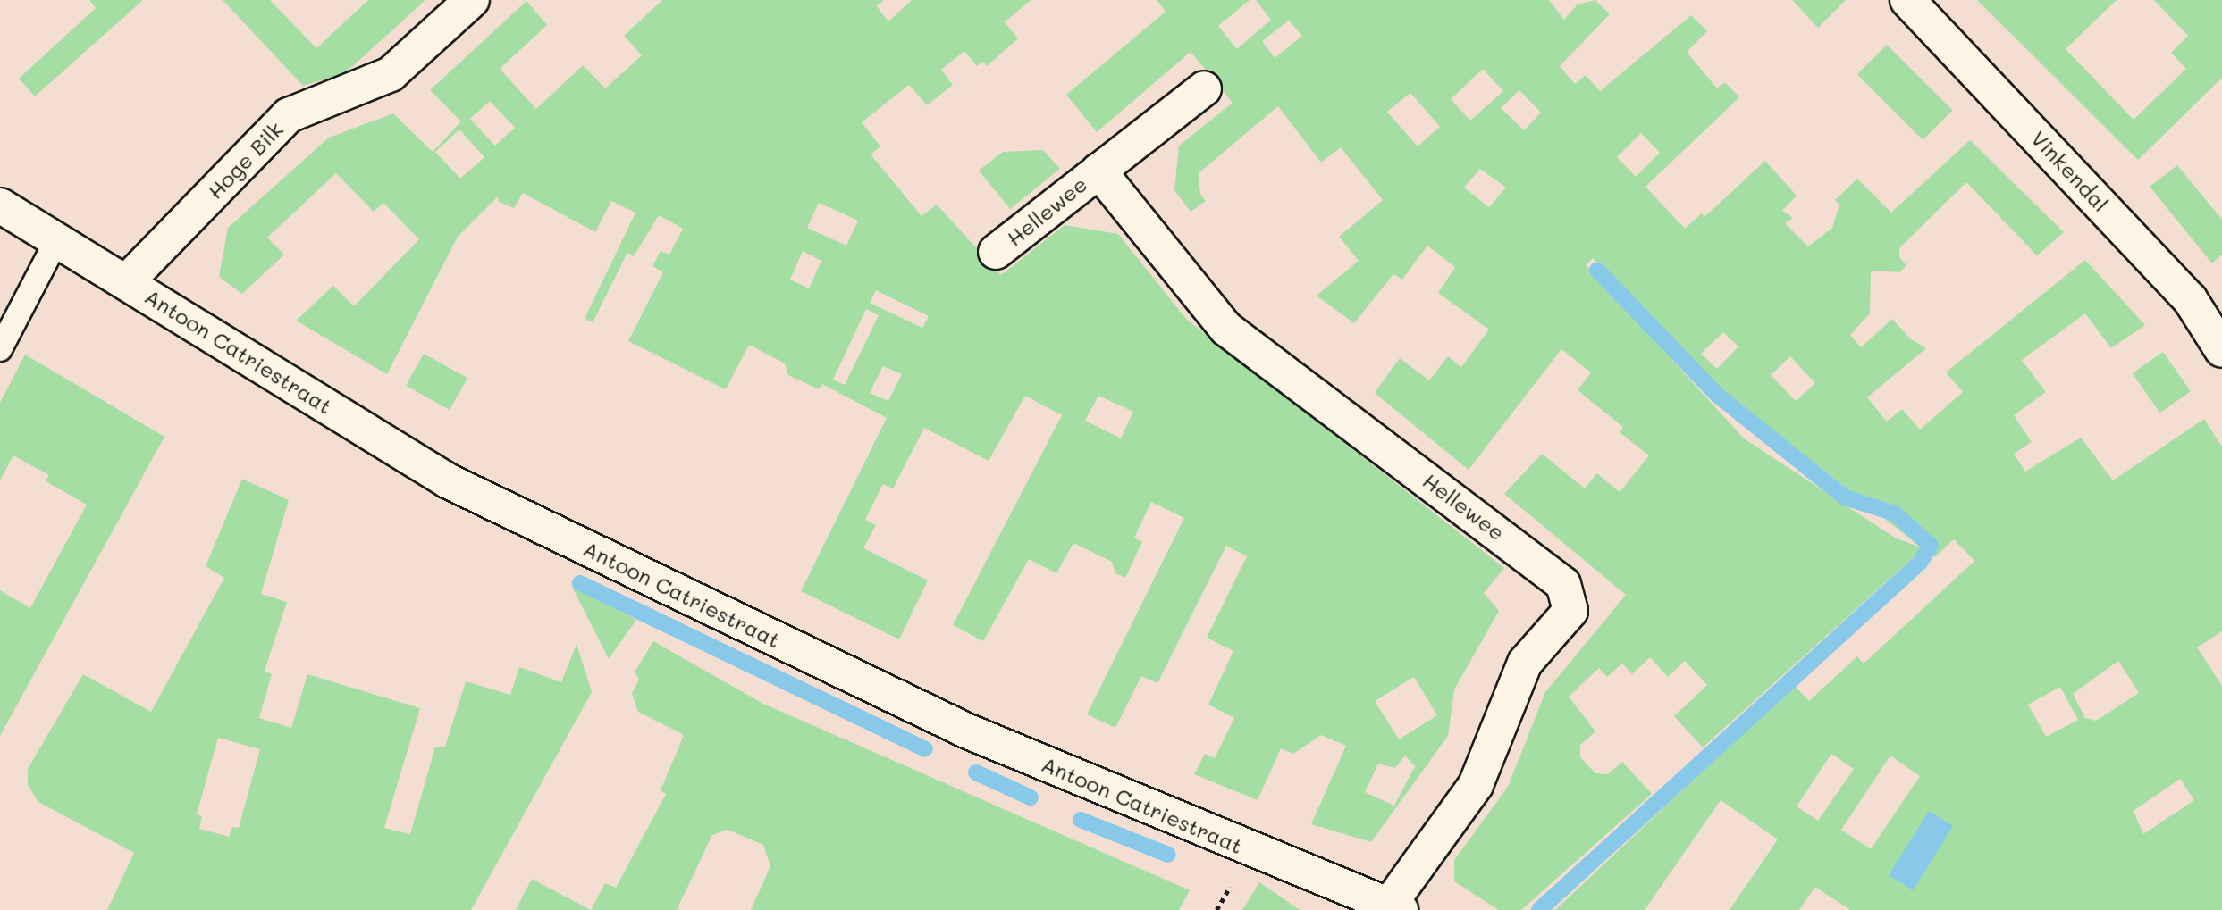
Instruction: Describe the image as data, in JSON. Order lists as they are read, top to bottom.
{
  "streets": {
    "street": [
      "Hoge Bilk",
      "Vinkendal",
      "Hellewee",
      "Antoon Catriestraat"
    ]
  },
  "crossings": [
    ["Hoge Bilk", "Antoon Catriestraat"],
    ["Hellewee", "Antoon Catriestraat"]
  ]
}
